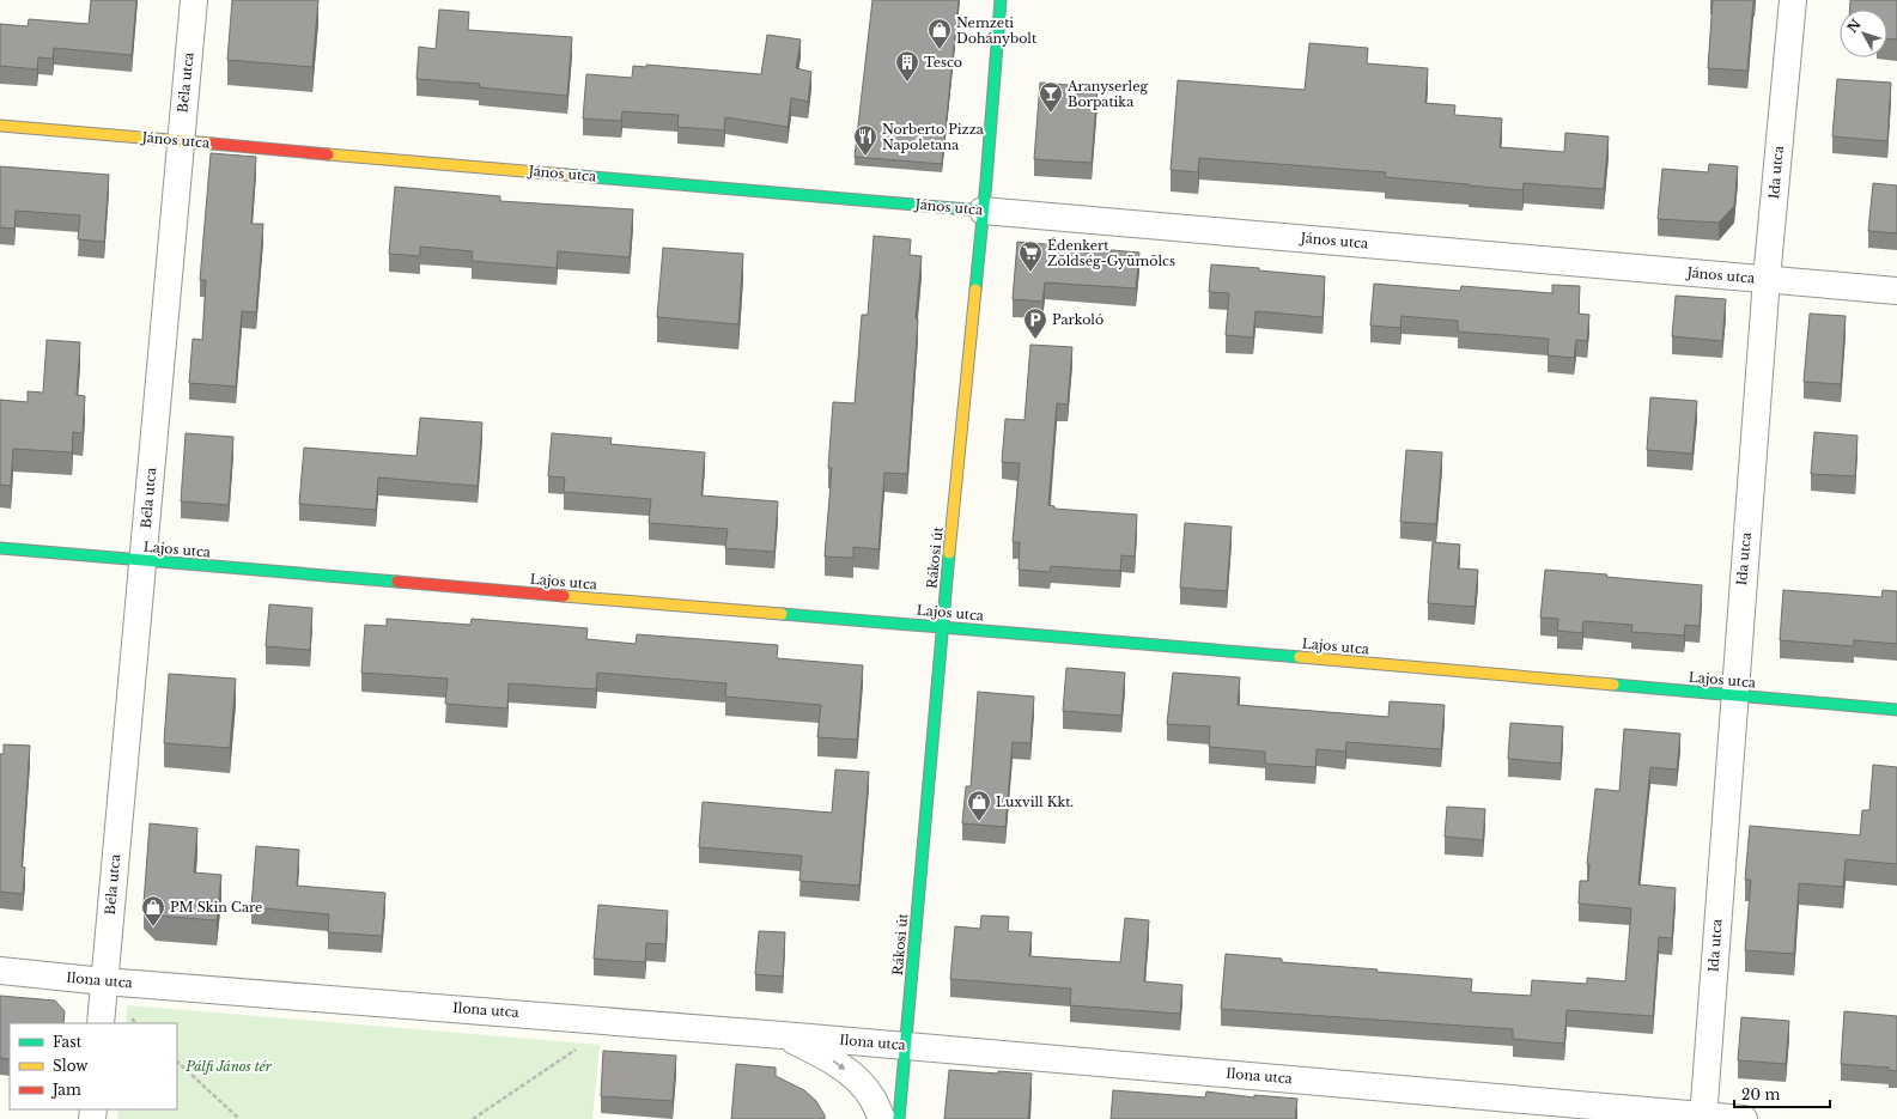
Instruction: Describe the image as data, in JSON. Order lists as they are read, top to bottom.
{
  "streets": {
    "street": [
      "Béla utca",
      "János utca",
      "Ida utca",
      "Lajos utca",
      "Rákosi út",
      "Ilona utca"
    ]
  },
  "crossings": [
    ["Béla utca", "János utca"],
    ["Béla utca", "Lajos utca"],
    ["Béla utca", "Ilona utca"],
    ["János utca", "Ida utca"],
    ["János utca", "Rákosi út"],
    ["Ida utca", "Lajos utca"],
    ["Ida utca", "Ilona utca"],
    ["Lajos utca", "Rákosi út"],
    ["Rákosi út", "Ilona utca"]
  ],
  "parks": ["Pálfi János tér"],
  "places": {
    "shop": ["Nemzeti Dohánybolt", "Luxvill Kkt.", "PM Skin Care"],
    "building": ["Tesco"],
    "bar": ["Aranyserleg Borpatika"],
    "restaurant": ["Norberto Pizza Napoletana"],
    "supermarket": ["Édenkert Zöldség-Gyümölcs"],
    "parking": ["Parkoló"]
  },
  "legend": ["Fast", "Slow", "Jam"],
  "scale_bar": "20 m",
  "north": "top left"
}
